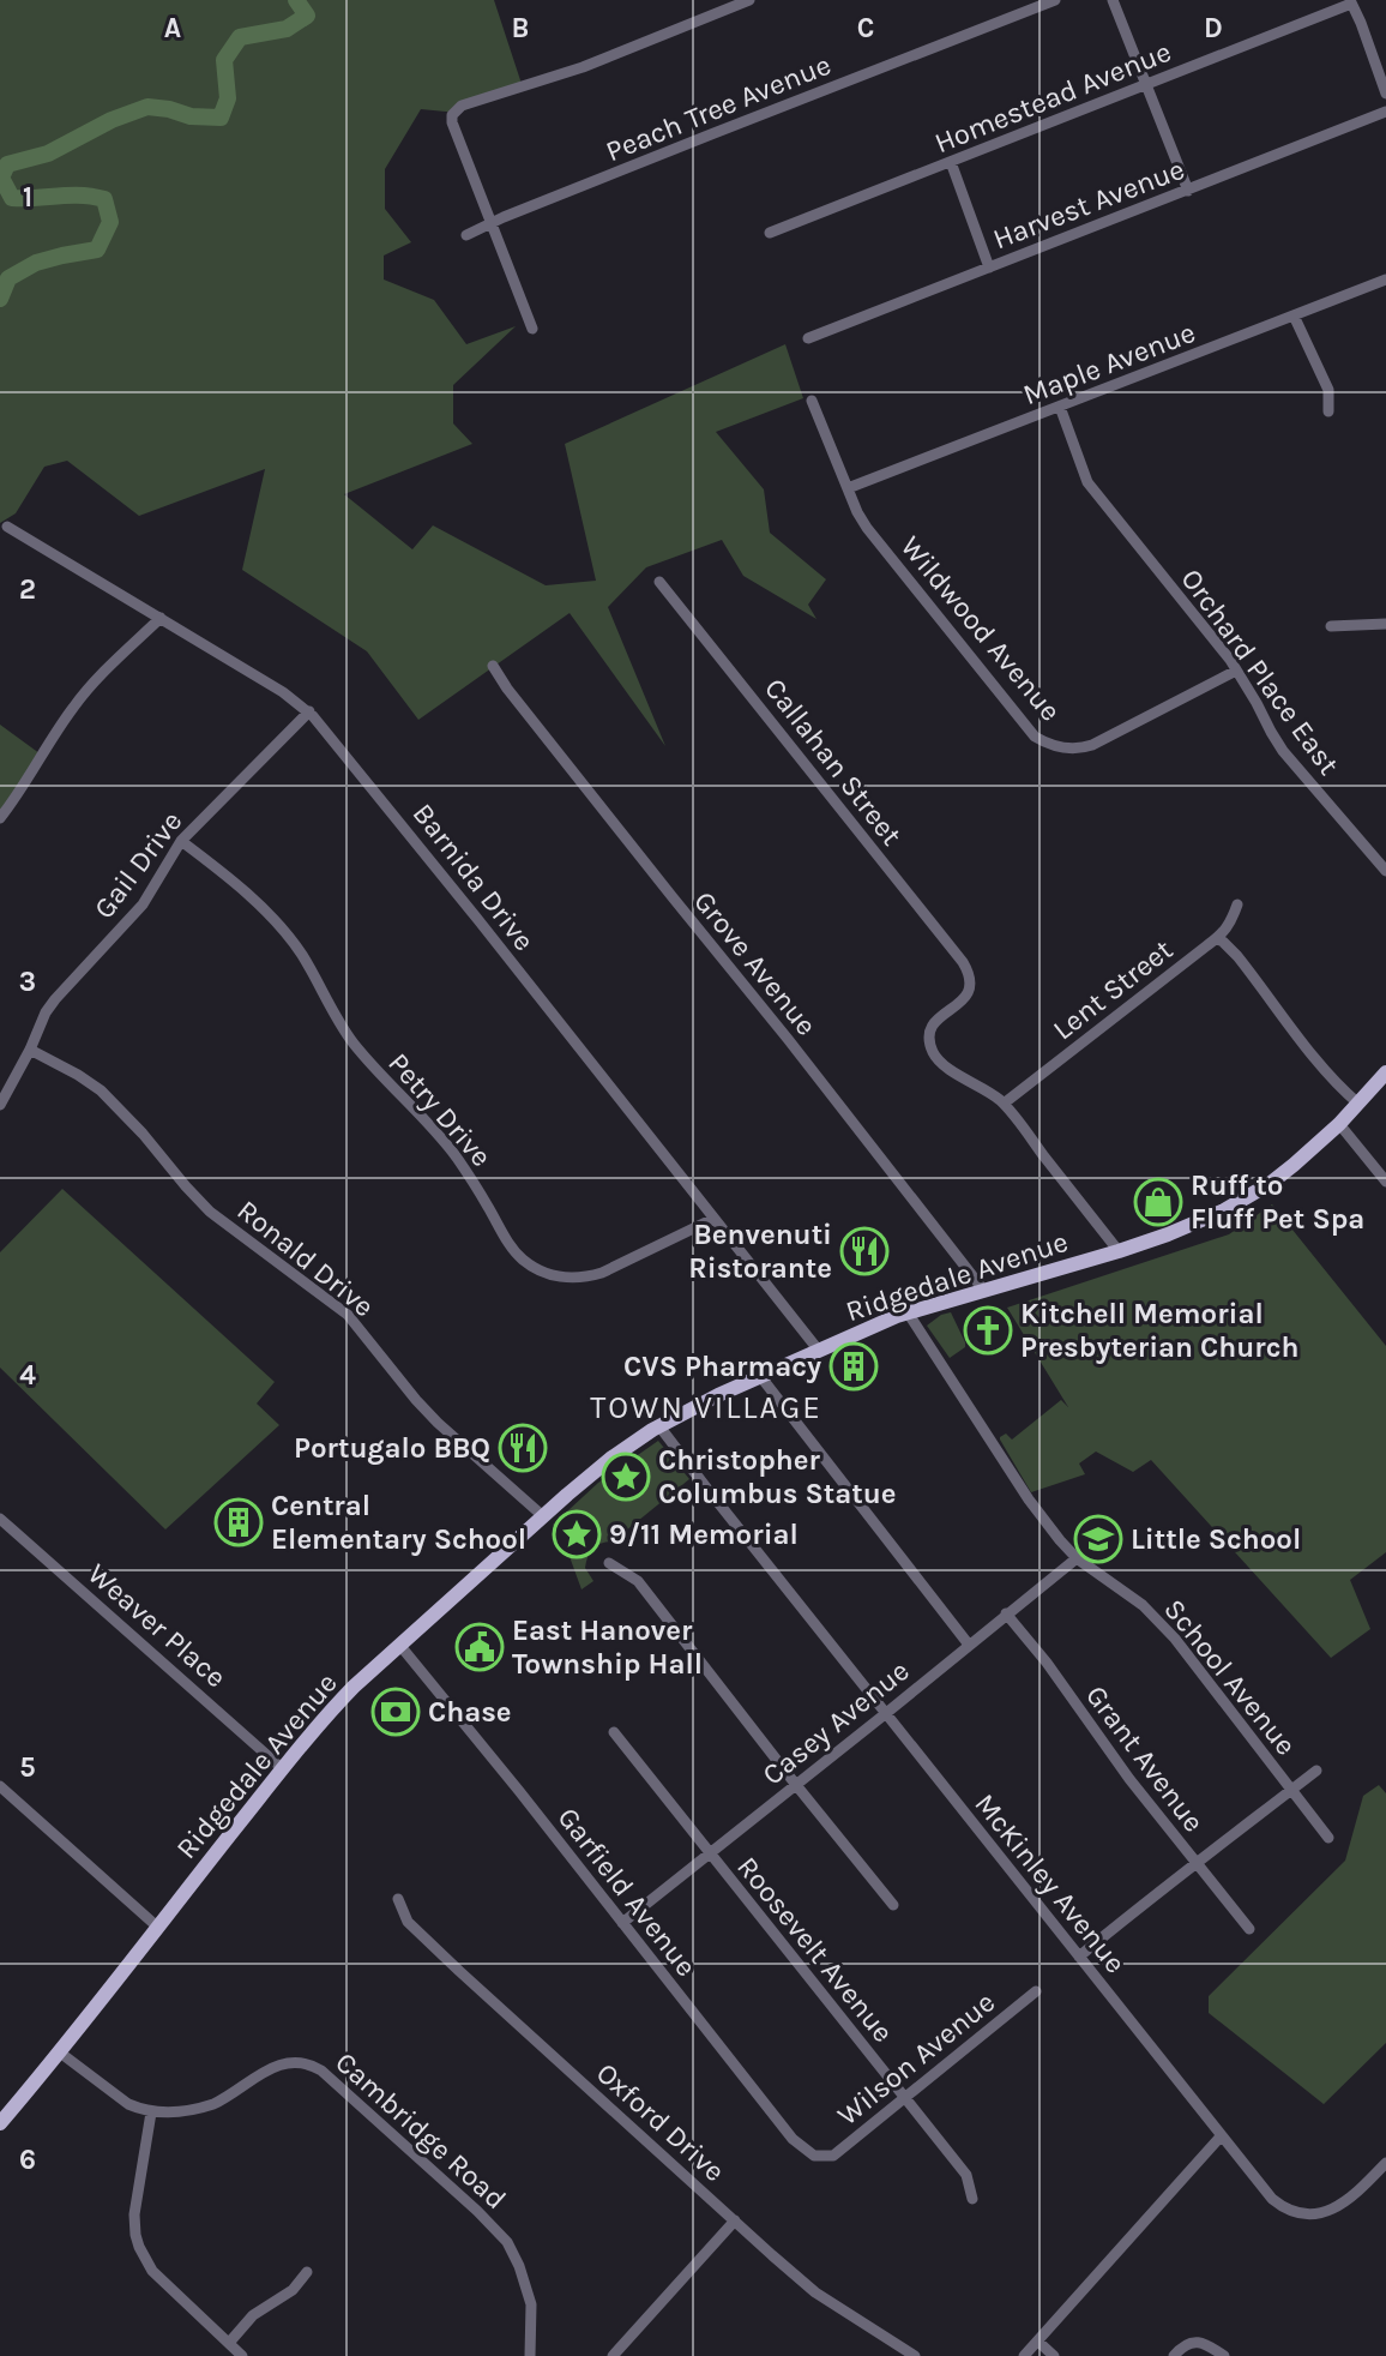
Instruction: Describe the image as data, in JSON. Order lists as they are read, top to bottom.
{
  "streets": {
    "main road": ["Ridgedale Avenue"],
    "street": [
      "Homestead Avenue",
      "Peach Tree Avenue",
      "Harvest Avenue",
      "Maple Avenue",
      "Wildwood Avenue",
      "Orchard Place East",
      "Callahan Street",
      "Gail Drive",
      "Barnida Drive",
      "Grove Avenue",
      "Lent Street",
      "Petry Drive",
      "Ronald Drive",
      "Weaver Place",
      "School Avenue",
      "Casey Avenue",
      "Grant Avenue",
      "McKinley Avenue",
      "Garfield Avenue",
      "Roosevelt Avenue",
      "Wilson Avenue",
      "Oxford Drive",
      "Cambridge Road"
    ]
  },
  "crossings": [
    ["Maple Avenue", "Wildwood Avenue"],
    ["Maple Avenue", "Orchard Place East"],
    ["Wildwood Avenue", "Orchard Place East"],
    ["Callahan Street", "Lent Street"],
    ["Gail Drive", "Barnida Drive"],
    ["Gail Drive", "Petry Drive"],
    ["Gail Drive", "Ronald Drive"],
    ["Barnida Drive", "Petry Drive"],
    ["Barnida Drive", "Ridgedale Avenue"],
    ["Grove Avenue", "Ridgedale Avenue"],
    ["Ronald Drive", "Ridgedale Avenue"],
    ["Ridgedale Avenue", "Weaver Place"],
    ["Ridgedale Avenue", "School Avenue"],
    ["Ridgedale Avenue", "McKinley Avenue"],
    ["Ridgedale Avenue", "Garfield Avenue"],
    ["School Avenue", "Casey Avenue"],
    ["Casey Avenue", "Grant Avenue"],
    ["Casey Avenue", "McKinley Avenue"],
    ["Casey Avenue", "Garfield Avenue"],
    ["Casey Avenue", "Roosevelt Avenue"],
    ["Garfield Avenue", "Wilson Avenue"],
    ["Roosevelt Avenue", "Wilson Avenue"]
  ],
  "districts": ["TOWN VILLAGE"],
  "places": {
    "shop": ["Ruff to Fluff Pet Spa"],
    "restaurant": ["Benvenuti Ristorante", "Portugalo BBQ"],
    "church": ["Kitchell Memorial Presbyterian Church"],
    "building": ["CVS Pharmacy", "Central Elementary School"],
    "place": ["Christopher Columbus Statue", "9/11 Memorial"],
    "school or university": ["Little School"],
    "public building": ["East Hanover Township Hall"],
    "bank": ["Chase"]
  },
  "grid": {
    "columns": [
      "A",
      "B",
      "C",
      "D"
    ],
    "rows": [
      "1",
      "2",
      "3",
      "4",
      "5",
      "6"
    ]
  }
}
